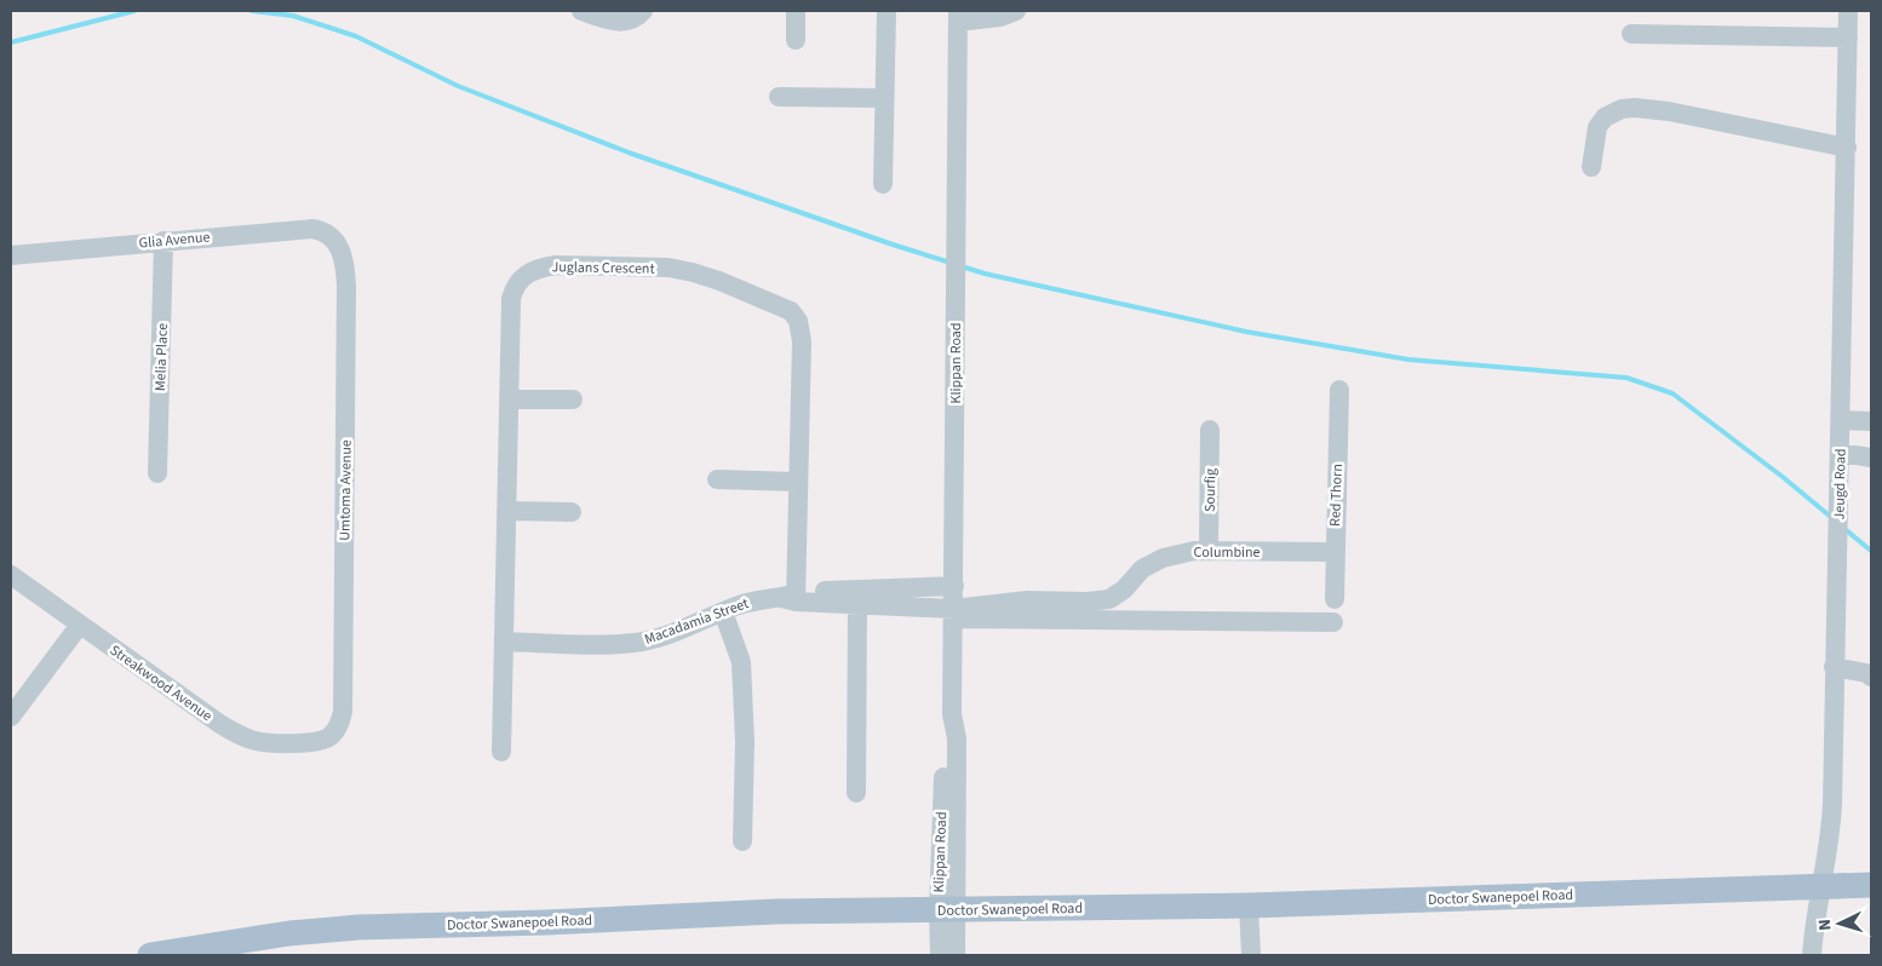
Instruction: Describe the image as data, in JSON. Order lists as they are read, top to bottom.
{
  "streets": {
    "main road": ["Doctor Swanepoel Road"],
    "street": [
      "Glia Avenue",
      "Juglans Crescent",
      "Melia Place",
      "Klippan Road",
      "Jeugd Road",
      "Umtoma Avenue",
      "Sourfig",
      "Red Thorn",
      "Columbine",
      "Macadamia Street",
      "Streakwood Avenue"
    ]
  },
  "crossings": [
    ["Glia Avenue", "Melia Place"],
    ["Glia Avenue", "Umtoma Avenue"],
    ["Juglans Crescent", "Macadamia Street"],
    ["Klippan Road", "Columbine"],
    ["Klippan Road", "Macadamia Street"],
    ["Klippan Road", "Doctor Swanepoel Road"],
    ["Jeugd Road", "Doctor Swanepoel Road"],
    ["Umtoma Avenue", "Streakwood Avenue"],
    ["Sourfig", "Columbine"],
    ["Red Thorn", "Columbine"],
    ["Columbine", "Macadamia Street"]
  ],
  "north": "left"
}
